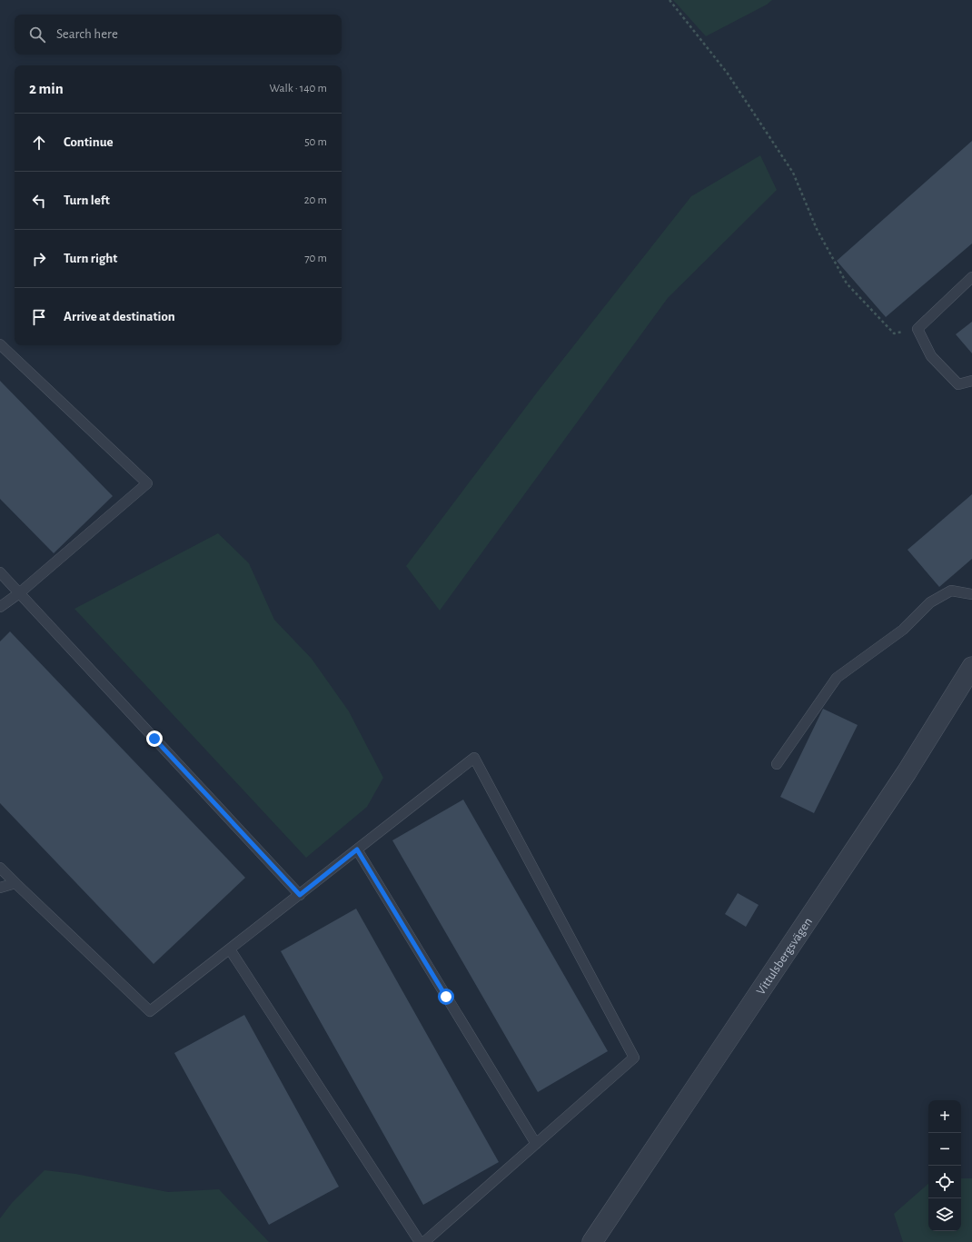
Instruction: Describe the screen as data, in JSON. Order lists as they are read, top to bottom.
{
  "streets": {
    "street": ["Vittulsbergsvägen"]
  },
  "page": {
    "search": "Search here",
    "heading": ["2 min", "Walk · 140 m"],
    "list": [
      ["Continue", "50 m"],
      ["Turn left", "20 m"],
      ["Turn right", "70 m"],
      "Arrive at destination"
    ],
    "map_buttons": ["+", "−"]
  }
}
